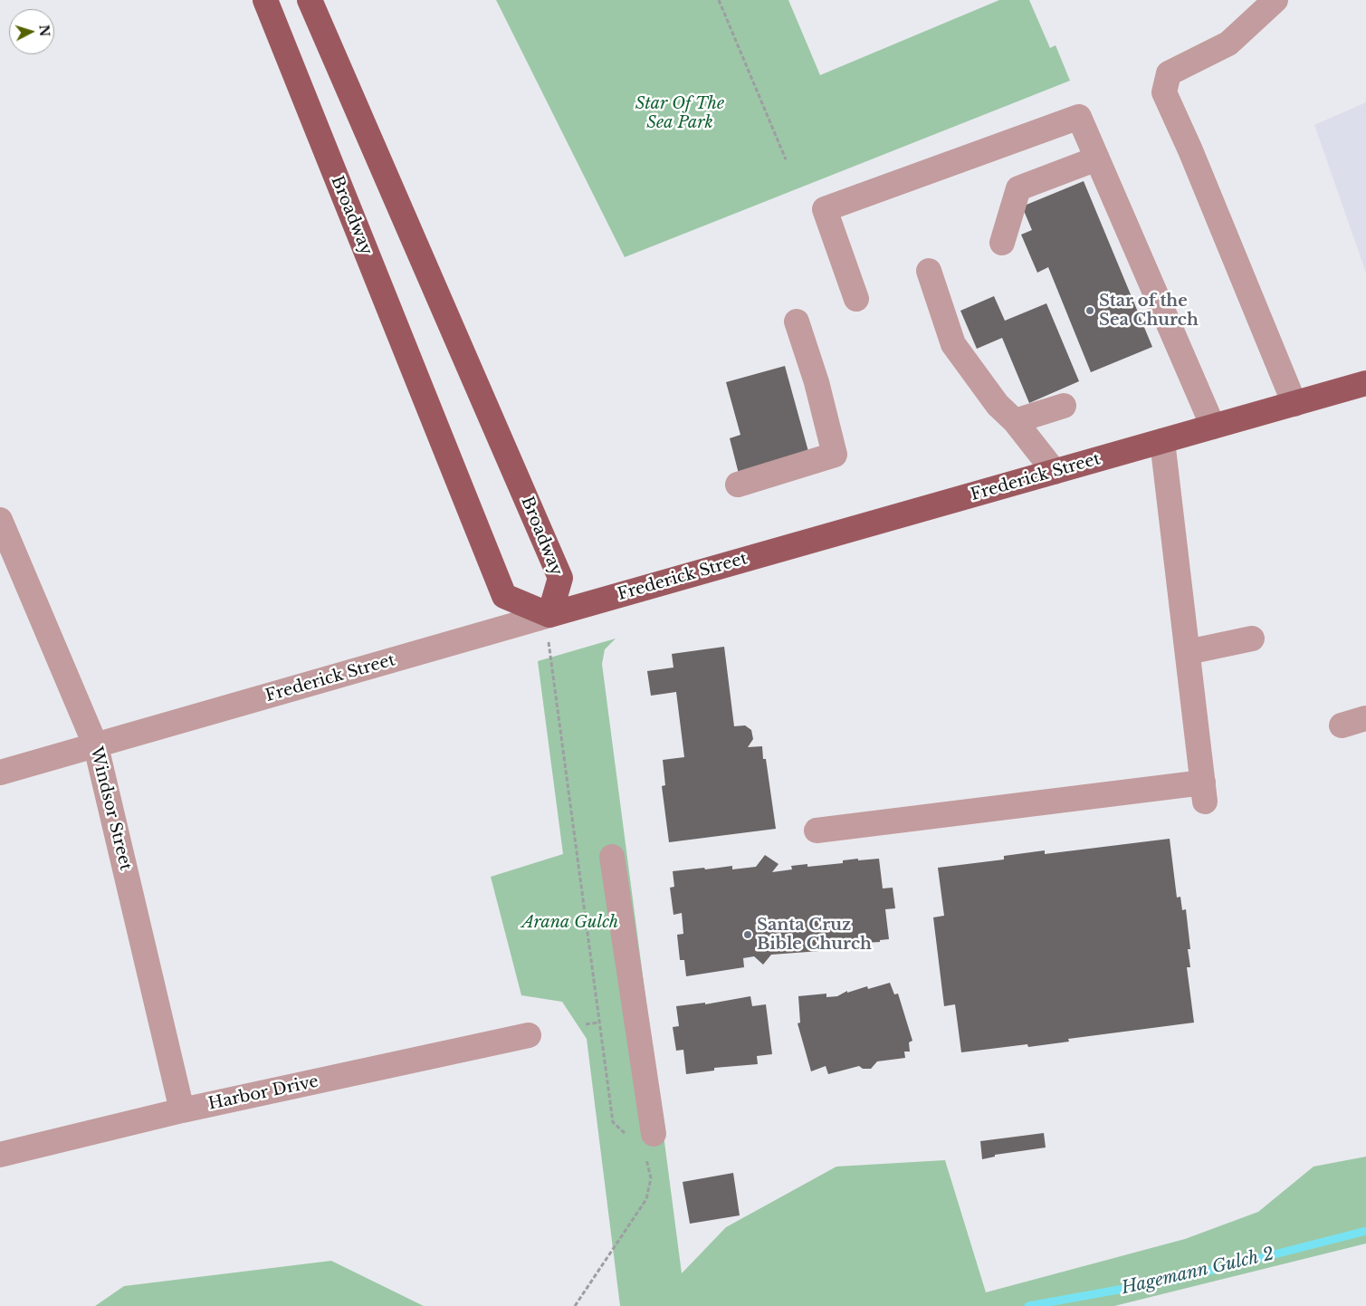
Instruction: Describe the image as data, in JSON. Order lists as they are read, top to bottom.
{
  "streets": {
    "main road": ["Broadway", "Frederick Street"],
    "street": ["Windsor Street", "Harbor Drive"]
  },
  "crossings": [
    ["Broadway", "Frederick Street"],
    ["Frederick Street", "Windsor Street"],
    ["Windsor Street", "Harbor Drive"]
  ],
  "water": ["Hagemann Gulch 2"],
  "parks": ["Star Of The Sea Park", "Arana Gulch"],
  "places": ["Star of the Sea Church", "Santa Cruz Bible Church"],
  "north": "right"
}
